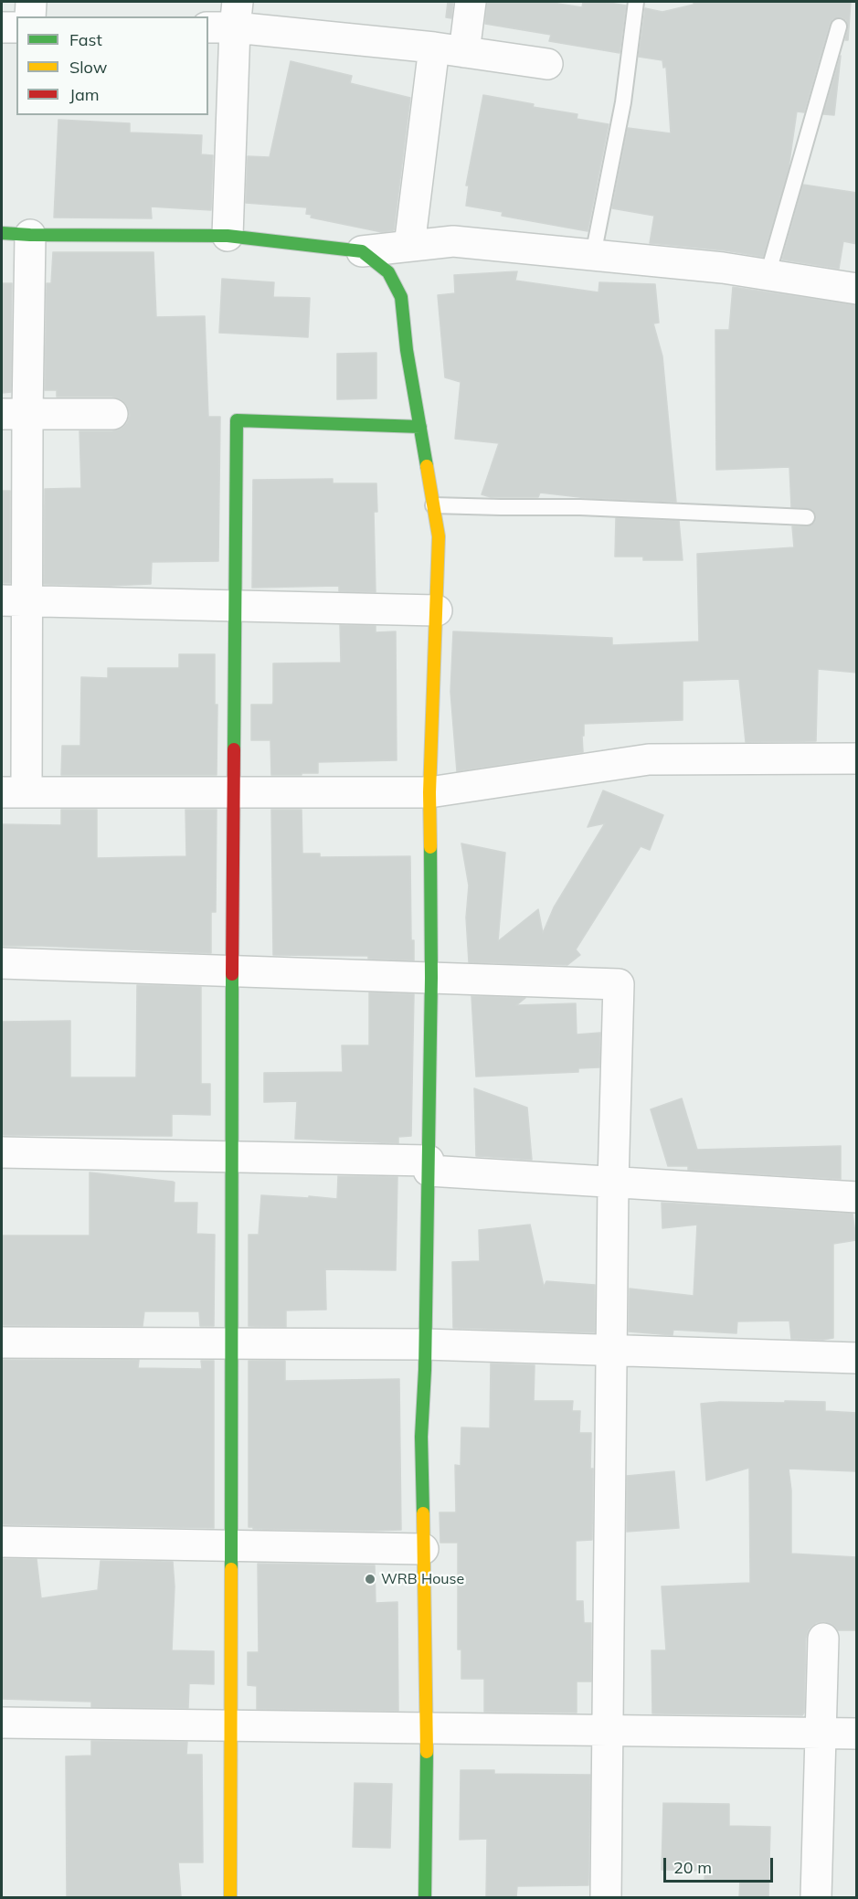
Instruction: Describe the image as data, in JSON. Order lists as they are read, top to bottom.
{
  "places": ["WRB House"],
  "legend": ["Fast", "Slow", "Jam"],
  "scale_bar": "20 m"
}
